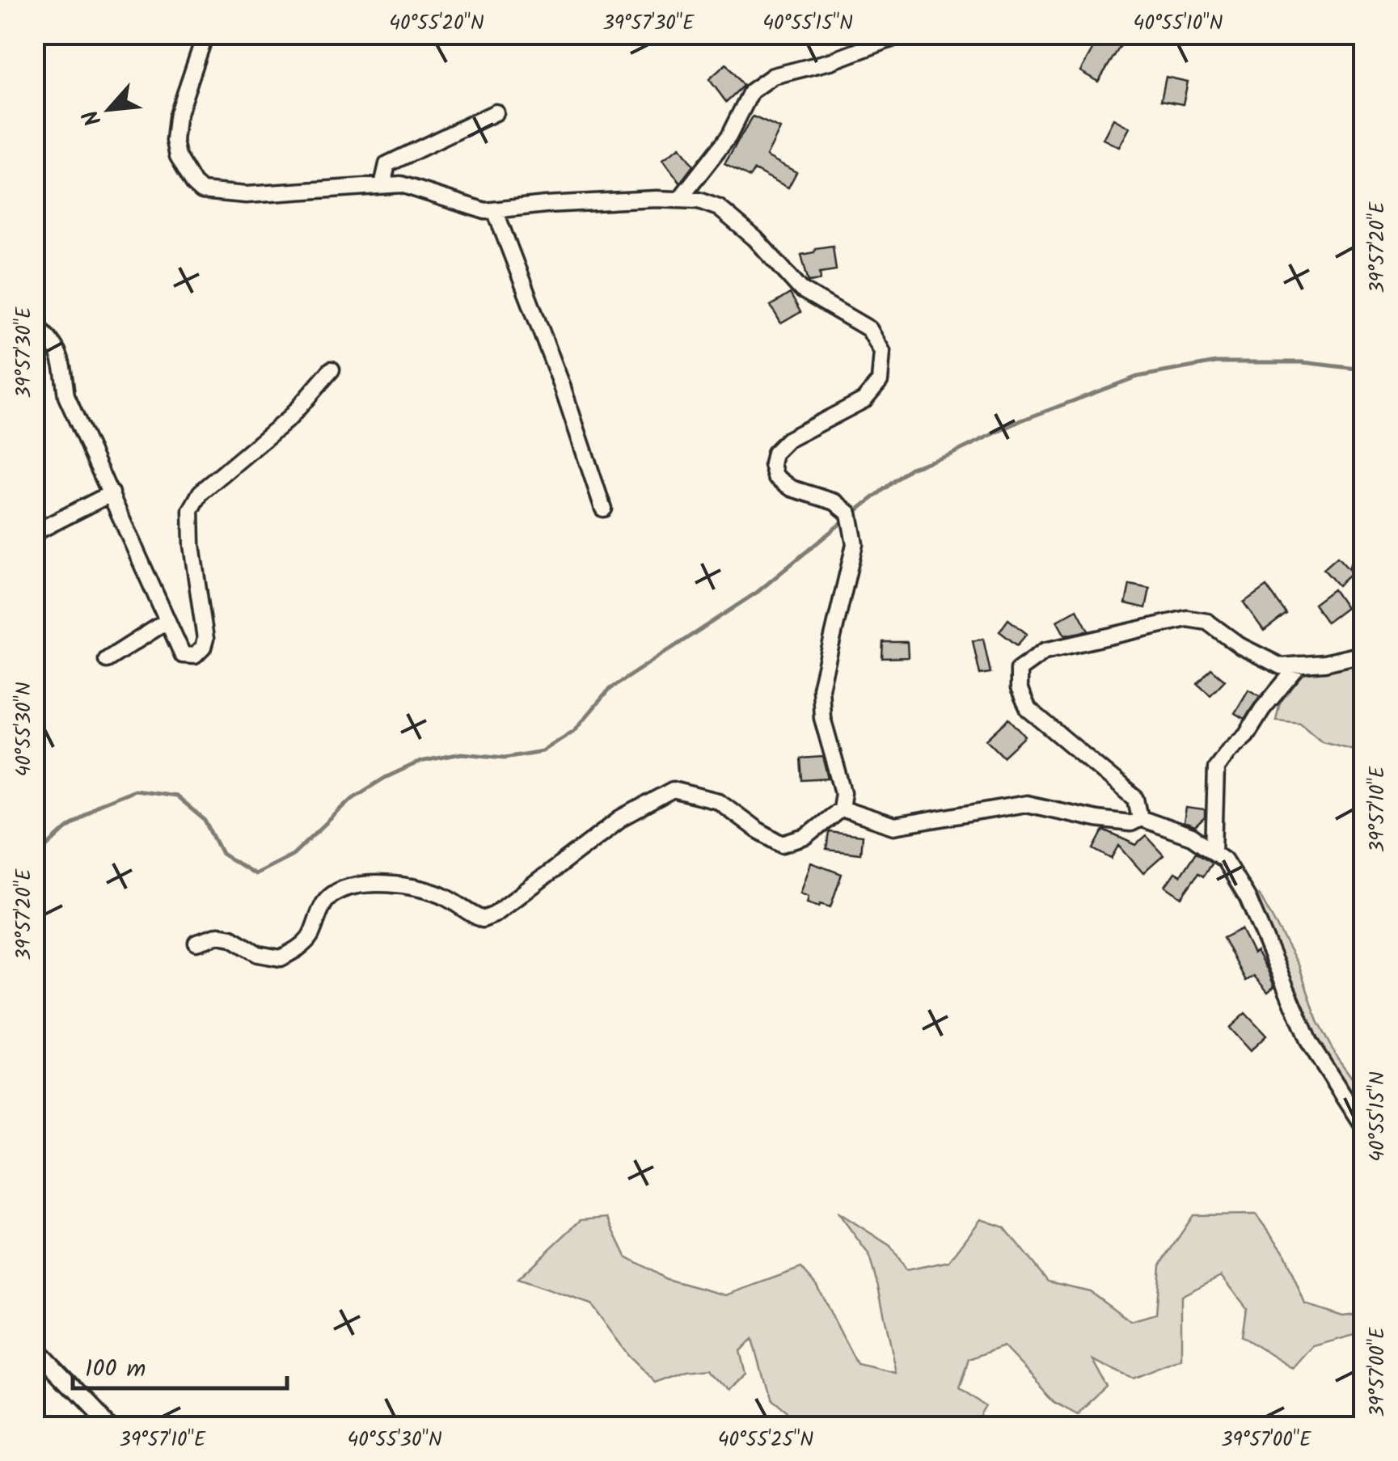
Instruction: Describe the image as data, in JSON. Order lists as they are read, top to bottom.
{
  "scale_bar": "100 m",
  "north": "bottom left",
  "coordinates": [
    "40°55'20\"N",
    "39°57'30\"E",
    "40°55'15\"N",
    "40°55'10\"N",
    "39°57'20\"E",
    "40°55'30\"N",
    "39°57'10\"E",
    "39°57'00\"E",
    "40°55'25\"N"
  ]
}
